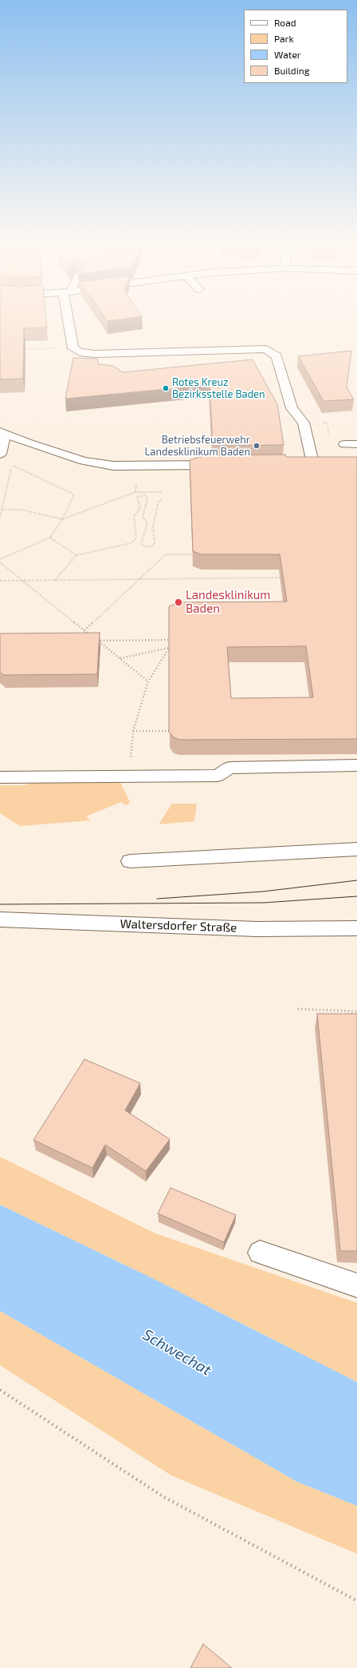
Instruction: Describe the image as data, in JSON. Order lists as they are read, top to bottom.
{
  "streets": {
    "street": ["Waltersdorfer Straße"]
  },
  "water": ["Schwechat"],
  "places": ["Rotes Kreuz Bezirksstelle Baden", "Betriebsfeuerwehr Landesklinikum Baden", "Landesklinikum Baden"],
  "legend": [
    "Road",
    "Park",
    "Water",
    "Building"
  ]
}
